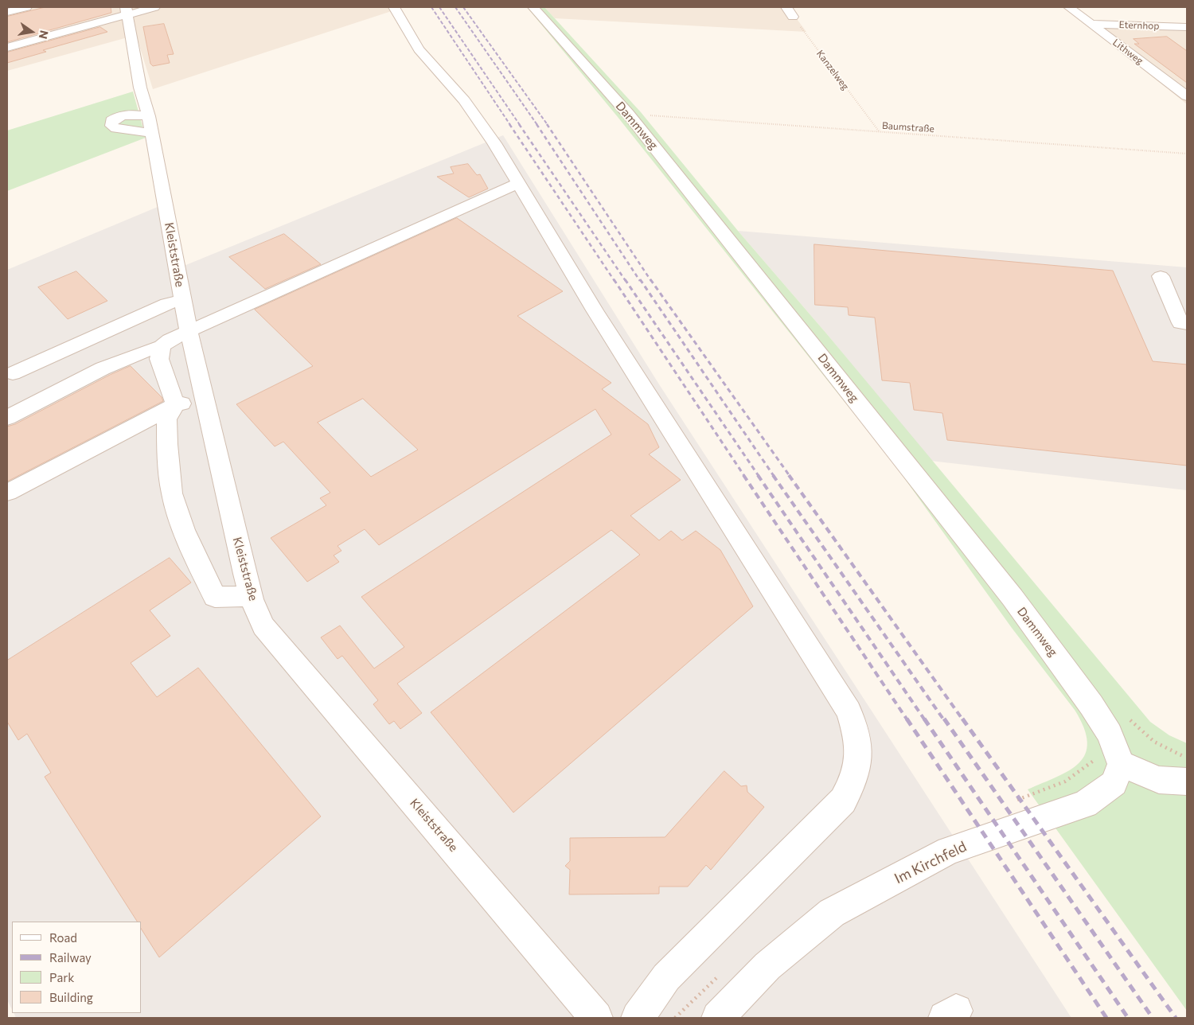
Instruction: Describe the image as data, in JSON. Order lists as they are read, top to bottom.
{
  "streets": {
    "street": [
      "Eternhop",
      "Lithweg",
      "Dammweg",
      "Kleiststraße",
      "Im Kirchfeld"
    ],
    "path": ["Kanzelweg", "Baumstraße"]
  },
  "crossings": [
    ["Eternhop", "Lithweg"],
    ["Kanzelweg", "Baumstraße"],
    ["Dammweg", "Baumstraße"],
    ["Dammweg", "Im Kirchfeld"]
  ],
  "legend": [
    "Road",
    "Railway",
    "Park",
    "Building"
  ],
  "north": "right"
}
